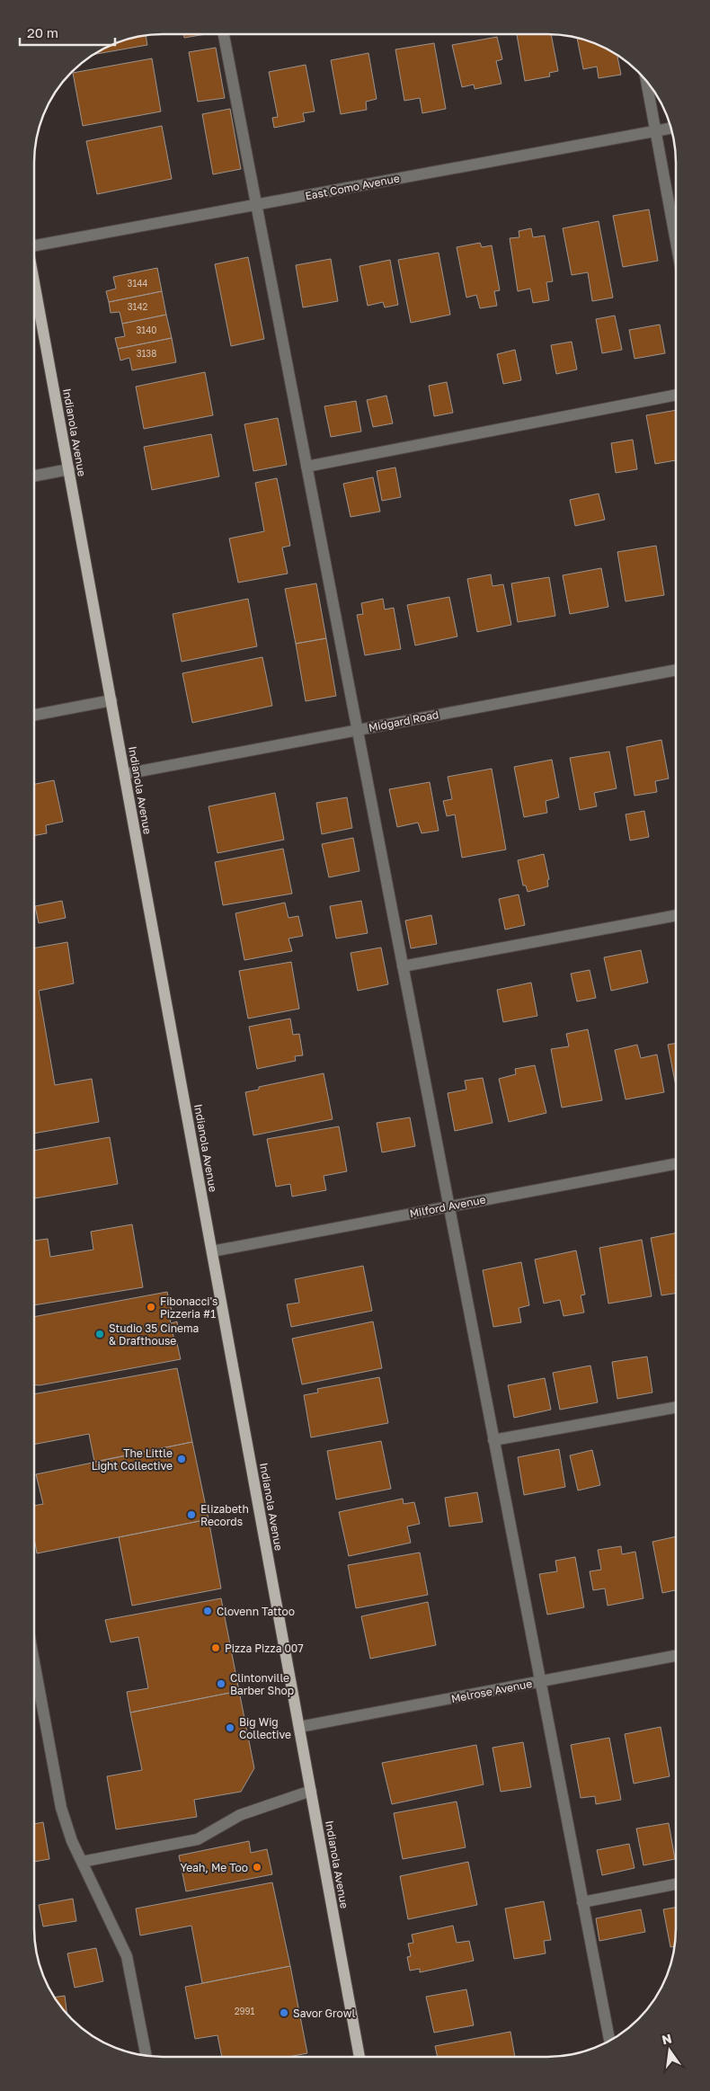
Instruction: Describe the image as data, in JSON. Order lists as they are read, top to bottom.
{
  "streets": {
    "main road": ["Indianola Avenue"],
    "street": [
      "East Como Avenue",
      "Midgard Road",
      "Milford Avenue",
      "Melrose Avenue"
    ]
  },
  "crossings": [
    ["Indianola Avenue", "Midgard Road"],
    ["Indianola Avenue", "Milford Avenue"],
    ["Indianola Avenue", "Melrose Avenue"]
  ],
  "places": [
    "Fibonacci's Pizzeria #1",
    "Studio 35 Cinema & Drafthouse",
    "The Little Light Collective",
    "Elizabeth Records",
    "Clovenn Tattoo",
    "Pizza Pizza 007",
    "Clintonville Barber Shop",
    "Big Wig Collective",
    "Yeah, Me Too",
    "Savor Growl"
  ],
  "house_numbers": [
    "3144",
    "3142",
    "3140",
    "3138",
    "2991"
  ],
  "scale_bar": "20 m",
  "north": "top"
}
